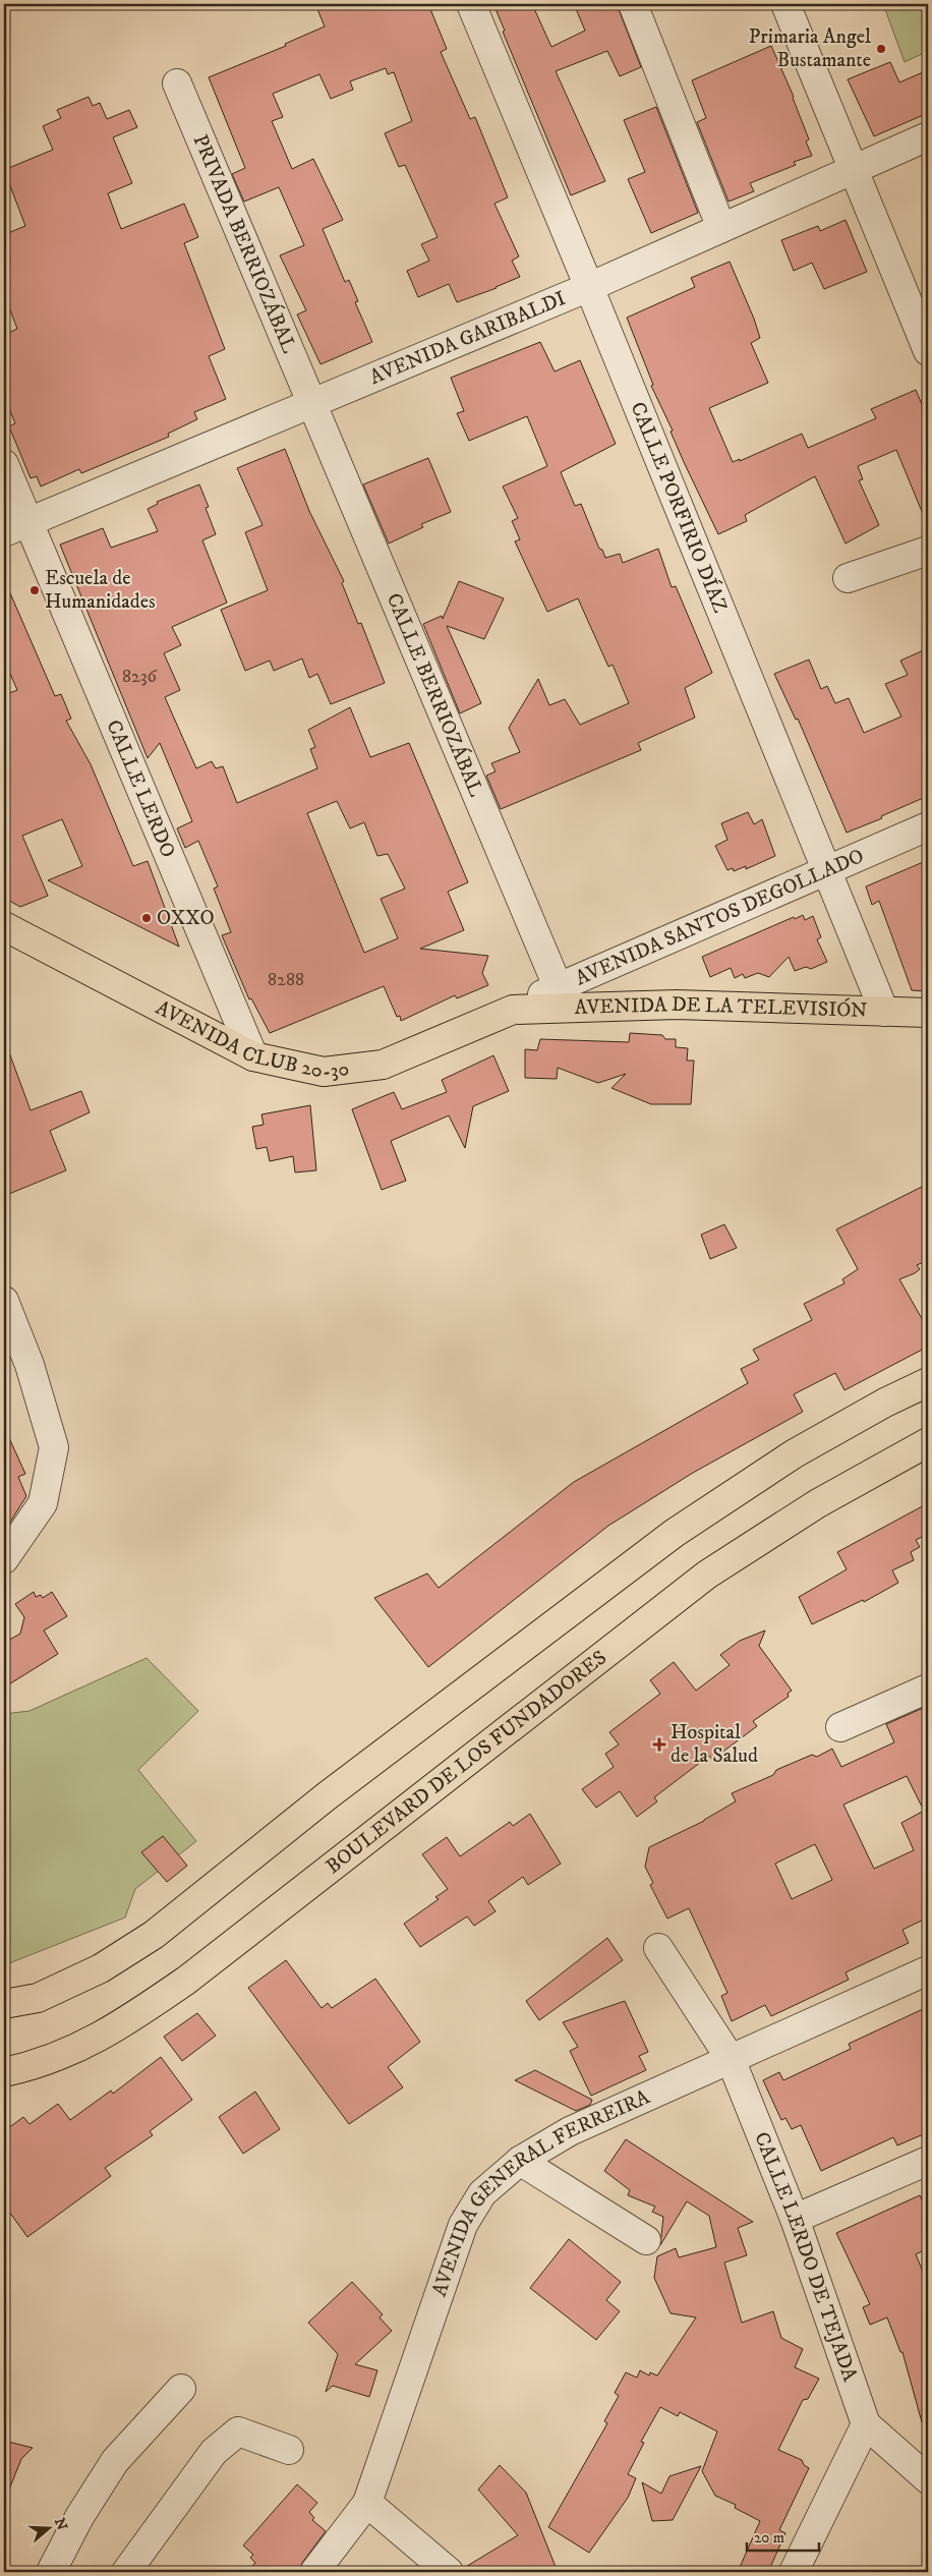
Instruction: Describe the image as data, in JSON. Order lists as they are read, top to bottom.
{
  "streets": {
    "main road": ["AVENIDA DE LA TELEVISIÓN", "AVENIDA CLUB 20-30", "BOULEVARD DE LOS FUNDADORES"],
    "street": [
      "PRIVADA BERRIOZÁBAL",
      "AVENIDA GARIBALDI",
      "CALLE PORFIRIO DÍAZ",
      "CALLE BERRIOZÁBAL",
      "CALLE LERDO",
      "AVENIDA SANTOS DEGOLLADO",
      "AVENIDA GENERAL FERREIRA",
      "CALLE LERDO DE TEJADA"
    ]
  },
  "crossings": [
    ["PRIVADA BERRIOZÁBAL", "AVENIDA GARIBALDI"],
    ["PRIVADA BERRIOZÁBAL", "CALLE BERRIOZÁBAL"],
    ["AVENIDA GARIBALDI", "CALLE PORFIRIO DÍAZ"],
    ["AVENIDA GARIBALDI", "CALLE BERRIOZÁBAL"],
    ["AVENIDA GARIBALDI", "CALLE LERDO"],
    ["CALLE PORFIRIO DÍAZ", "AVENIDA SANTOS DEGOLLADO"],
    ["CALLE PORFIRIO DÍAZ", "AVENIDA DE LA TELEVISIÓN"],
    ["CALLE BERRIOZÁBAL", "AVENIDA SANTOS DEGOLLADO"],
    ["CALLE LERDO", "AVENIDA CLUB 20-30"],
    ["AVENIDA SANTOS DEGOLLADO", "AVENIDA DE LA TELEVISIÓN"],
    ["AVENIDA SANTOS DEGOLLADO", "AVENIDA CLUB 20-30"],
    ["AVENIDA DE LA TELEVISIÓN", "AVENIDA CLUB 20-30"],
    ["AVENIDA GENERAL FERREIRA", "CALLE LERDO DE TEJADA"]
  ],
  "places": {
    "other": ["Primaria Angel Bustamante", "Escuela de Humanidades", "OXXO"],
    "health": ["Hospital de la Salud"]
  },
  "house_numbers": ["8236", "8288"],
  "scale_bar": "20 m",
  "north": "right"
}
